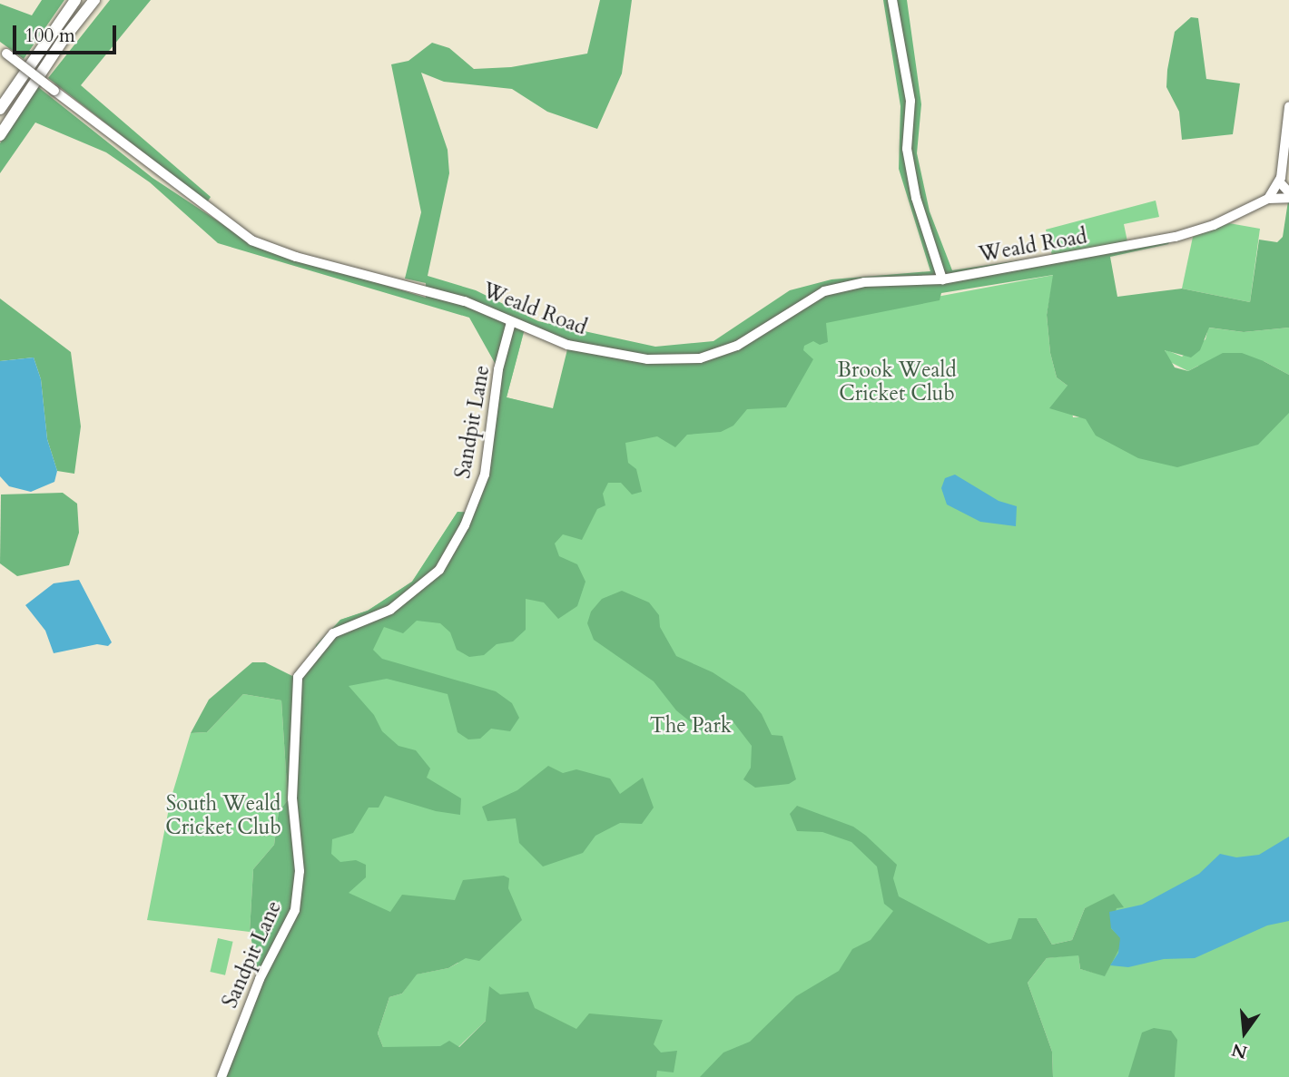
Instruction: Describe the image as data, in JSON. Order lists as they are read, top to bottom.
{
  "streets": {
    "street": ["Weald Road", "Sandpit Lane"]
  },
  "crossings": [
    ["Weald Road", "Sandpit Lane"]
  ],
  "parks": ["Brook Weald Cricket Club", "The Park", "South Weald Cricket Club"],
  "scale_bar": "100 m",
  "north": "bottom"
}
